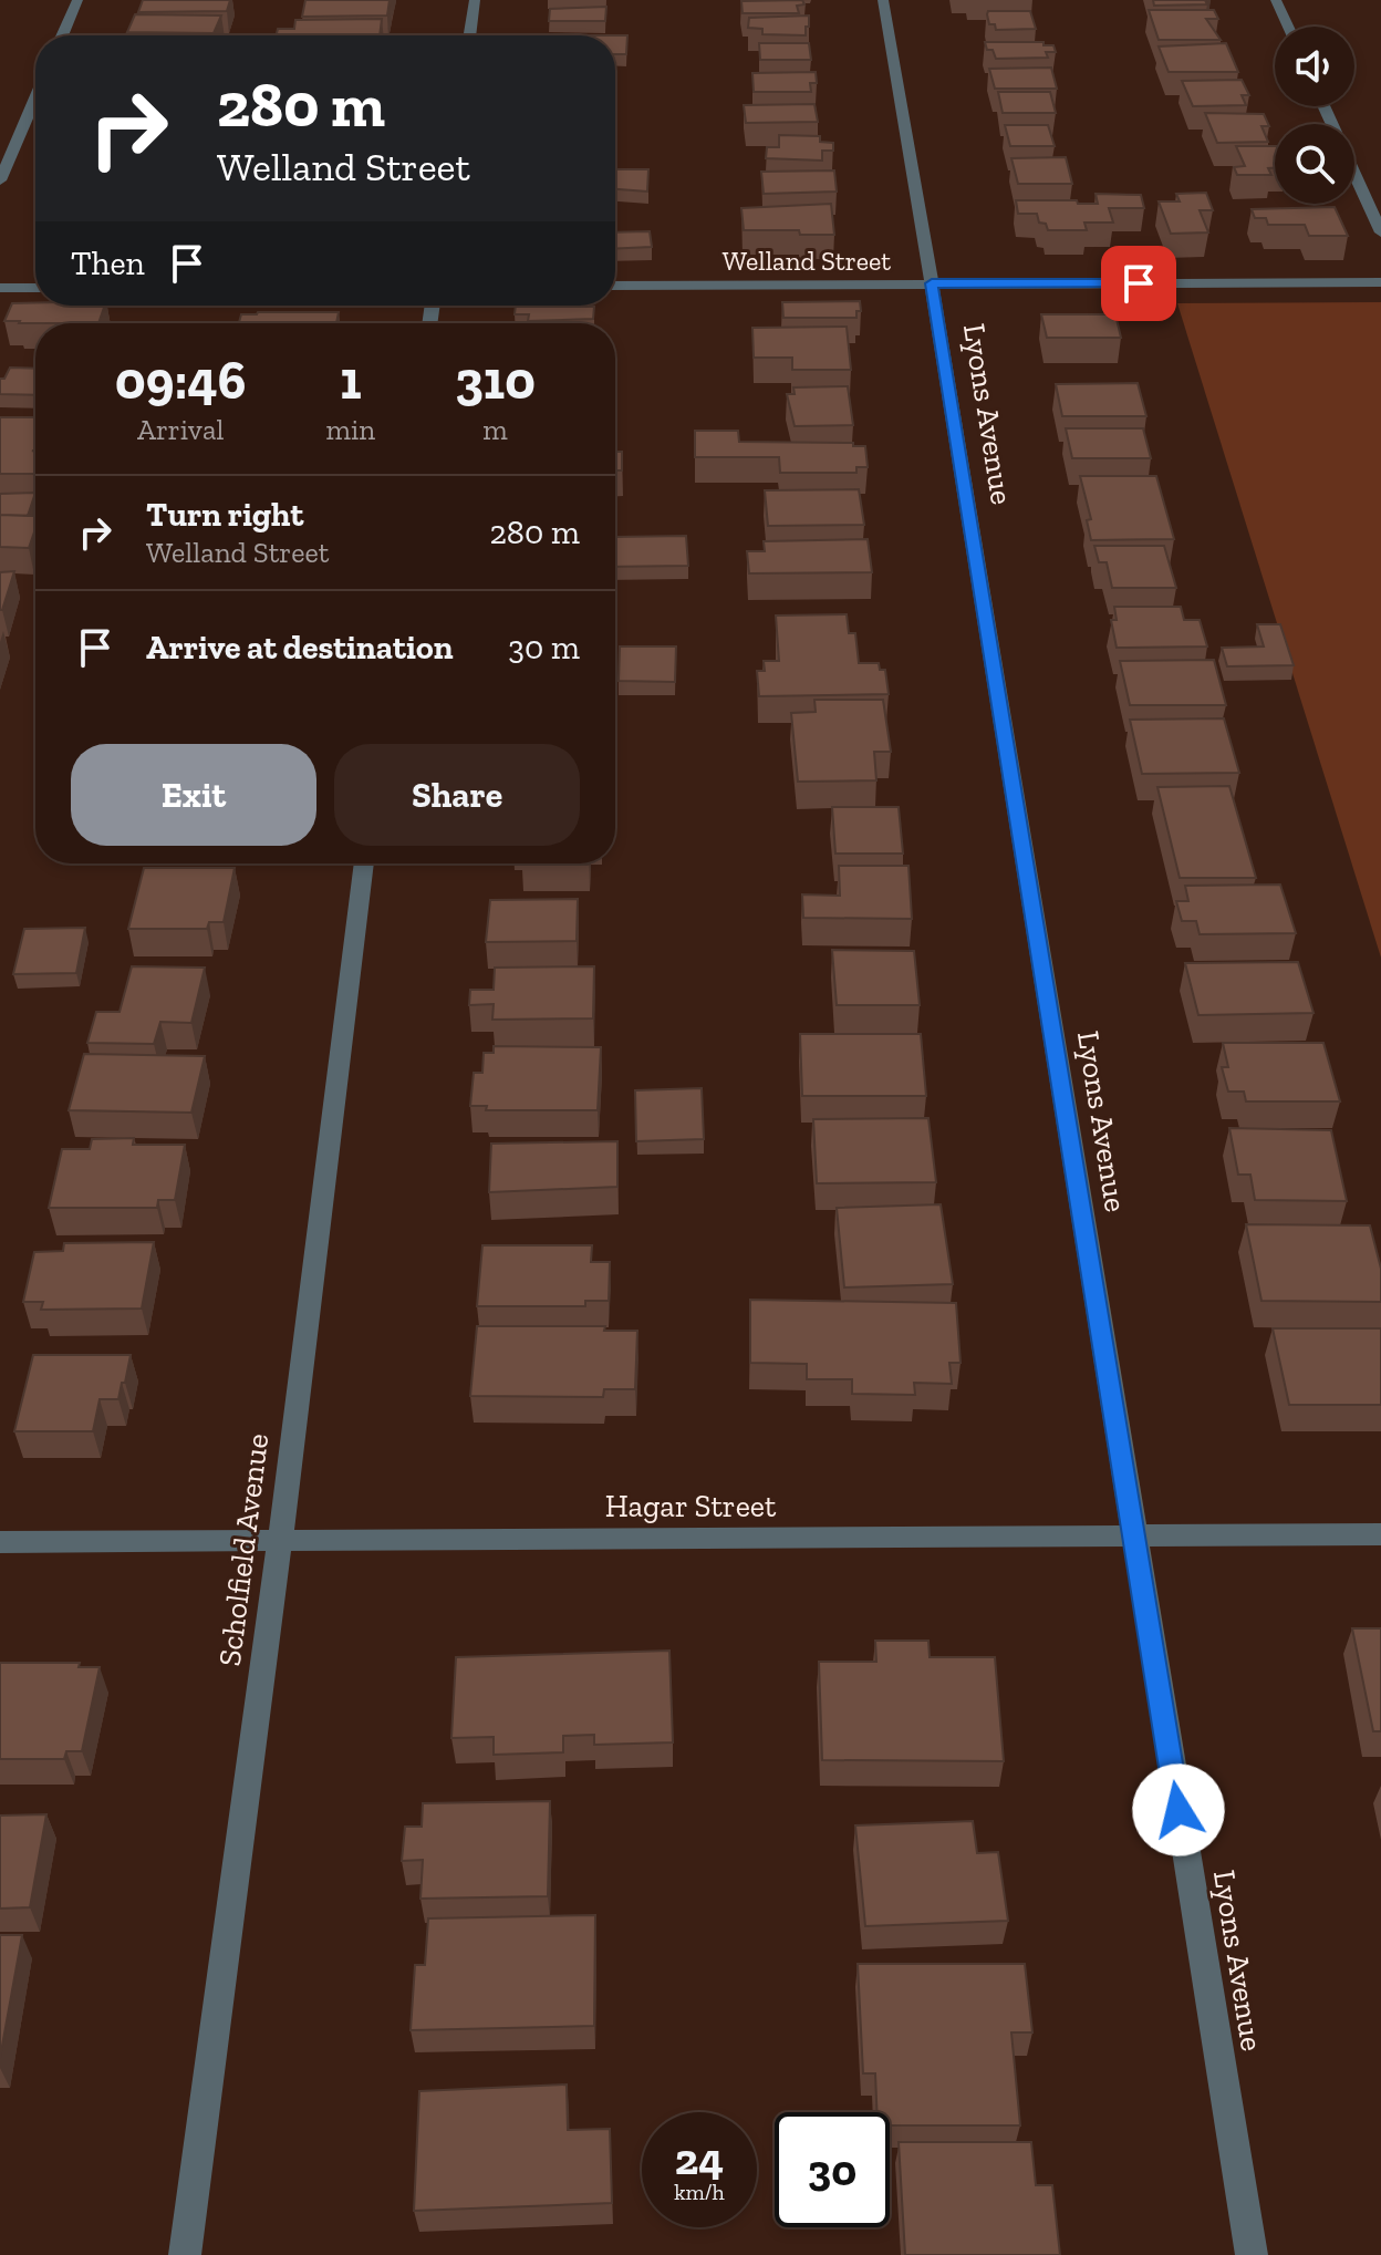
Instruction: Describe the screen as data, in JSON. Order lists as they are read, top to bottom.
{
  "streets": {
    "street": [
      "Welland Street",
      "Lyons Avenue",
      "Hagar Street",
      "Scholfield Avenue"
    ]
  },
  "crossings": [
    ["Welland Street", "Lyons Avenue"],
    ["Lyons Avenue", "Hagar Street"],
    ["Hagar Street", "Scholfield Avenue"]
  ],
  "page": {
    "turn": ["280 m", "Welland Street"],
    "then": "Then",
    "eta": [
      "09:46",
      "Arrival",
      "1",
      "min",
      "310",
      "m"
    ],
    "list": [
      {
        "name": "Turn right",
        "note": "Welland Street",
        "value": "280 m"
      },
      {
        "name": "Arrive at destination",
        "value": "30 m"
      }
    ],
    "buttons": ["Exit", "Share"],
    "speed": "24 km/h",
    "limit": "30"
  }
}
